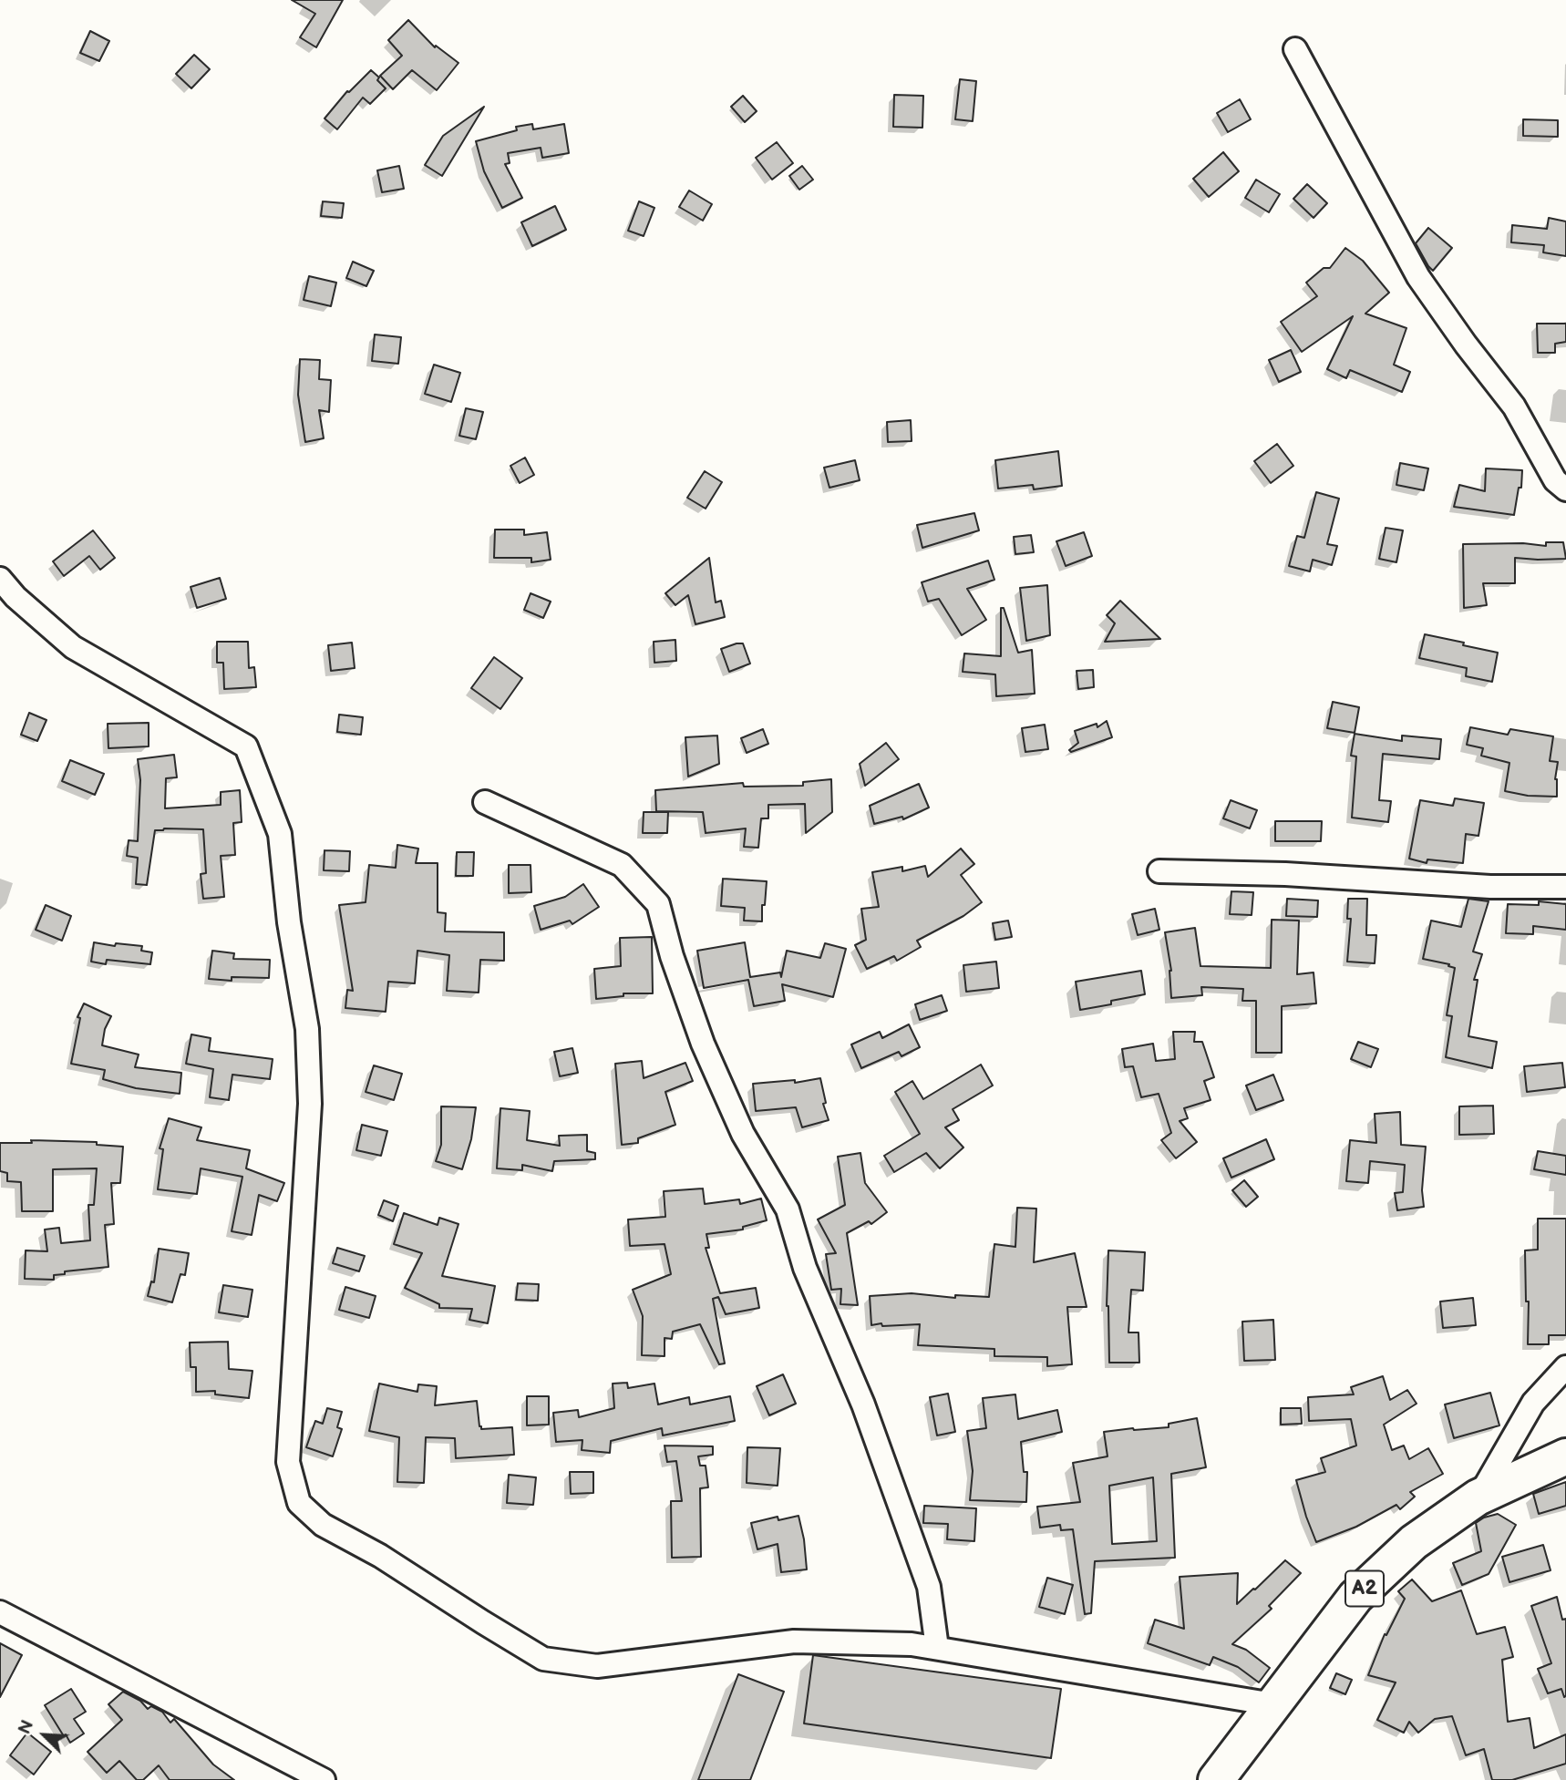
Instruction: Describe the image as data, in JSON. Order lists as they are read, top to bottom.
{
  "streets": {
    "highway": ["A2"]
  },
  "north": "top left"
}
